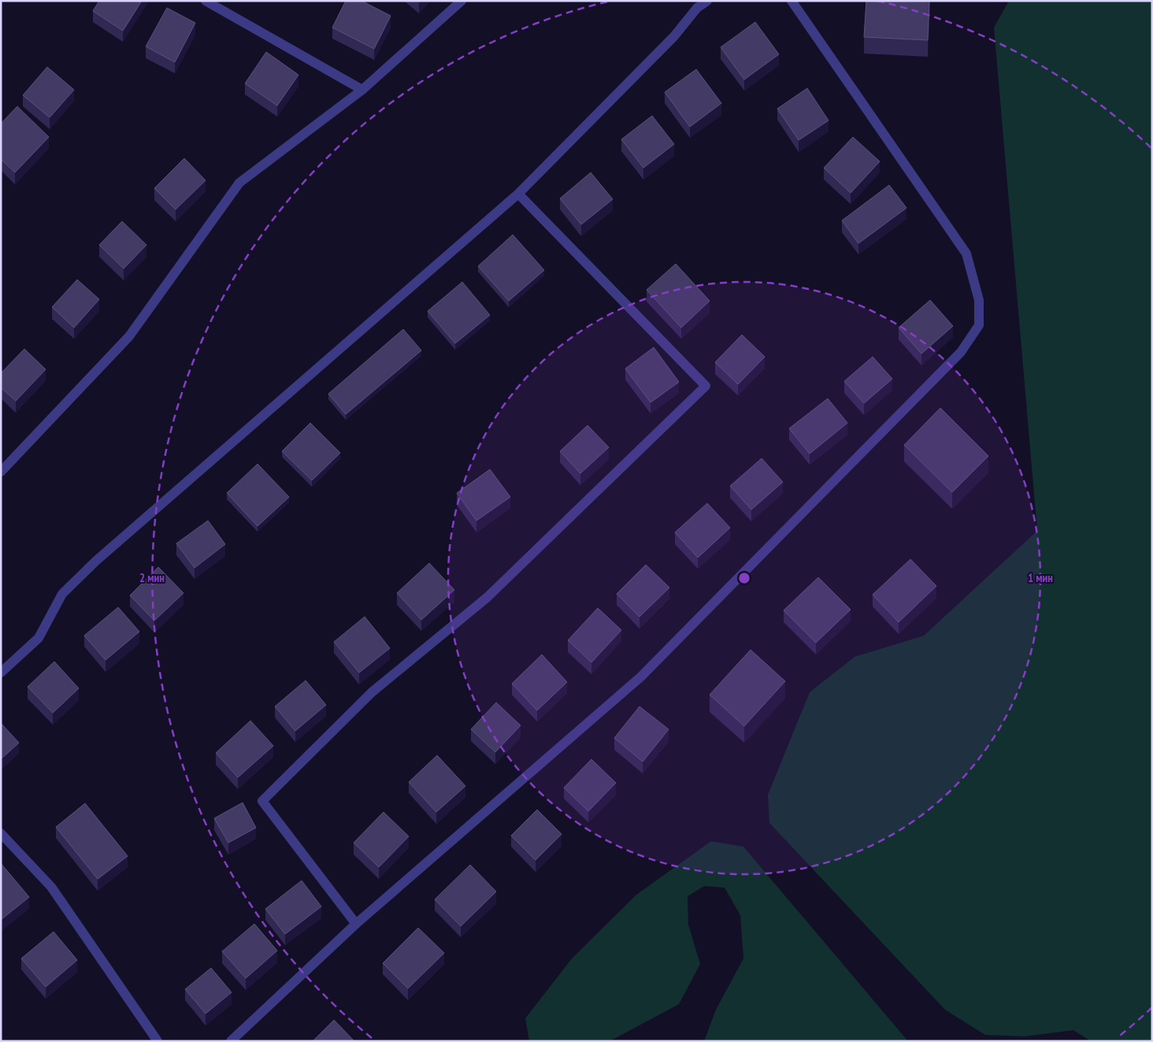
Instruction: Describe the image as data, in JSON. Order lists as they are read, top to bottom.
{
  "rings": ["1 мин", "2 мин"]
}
